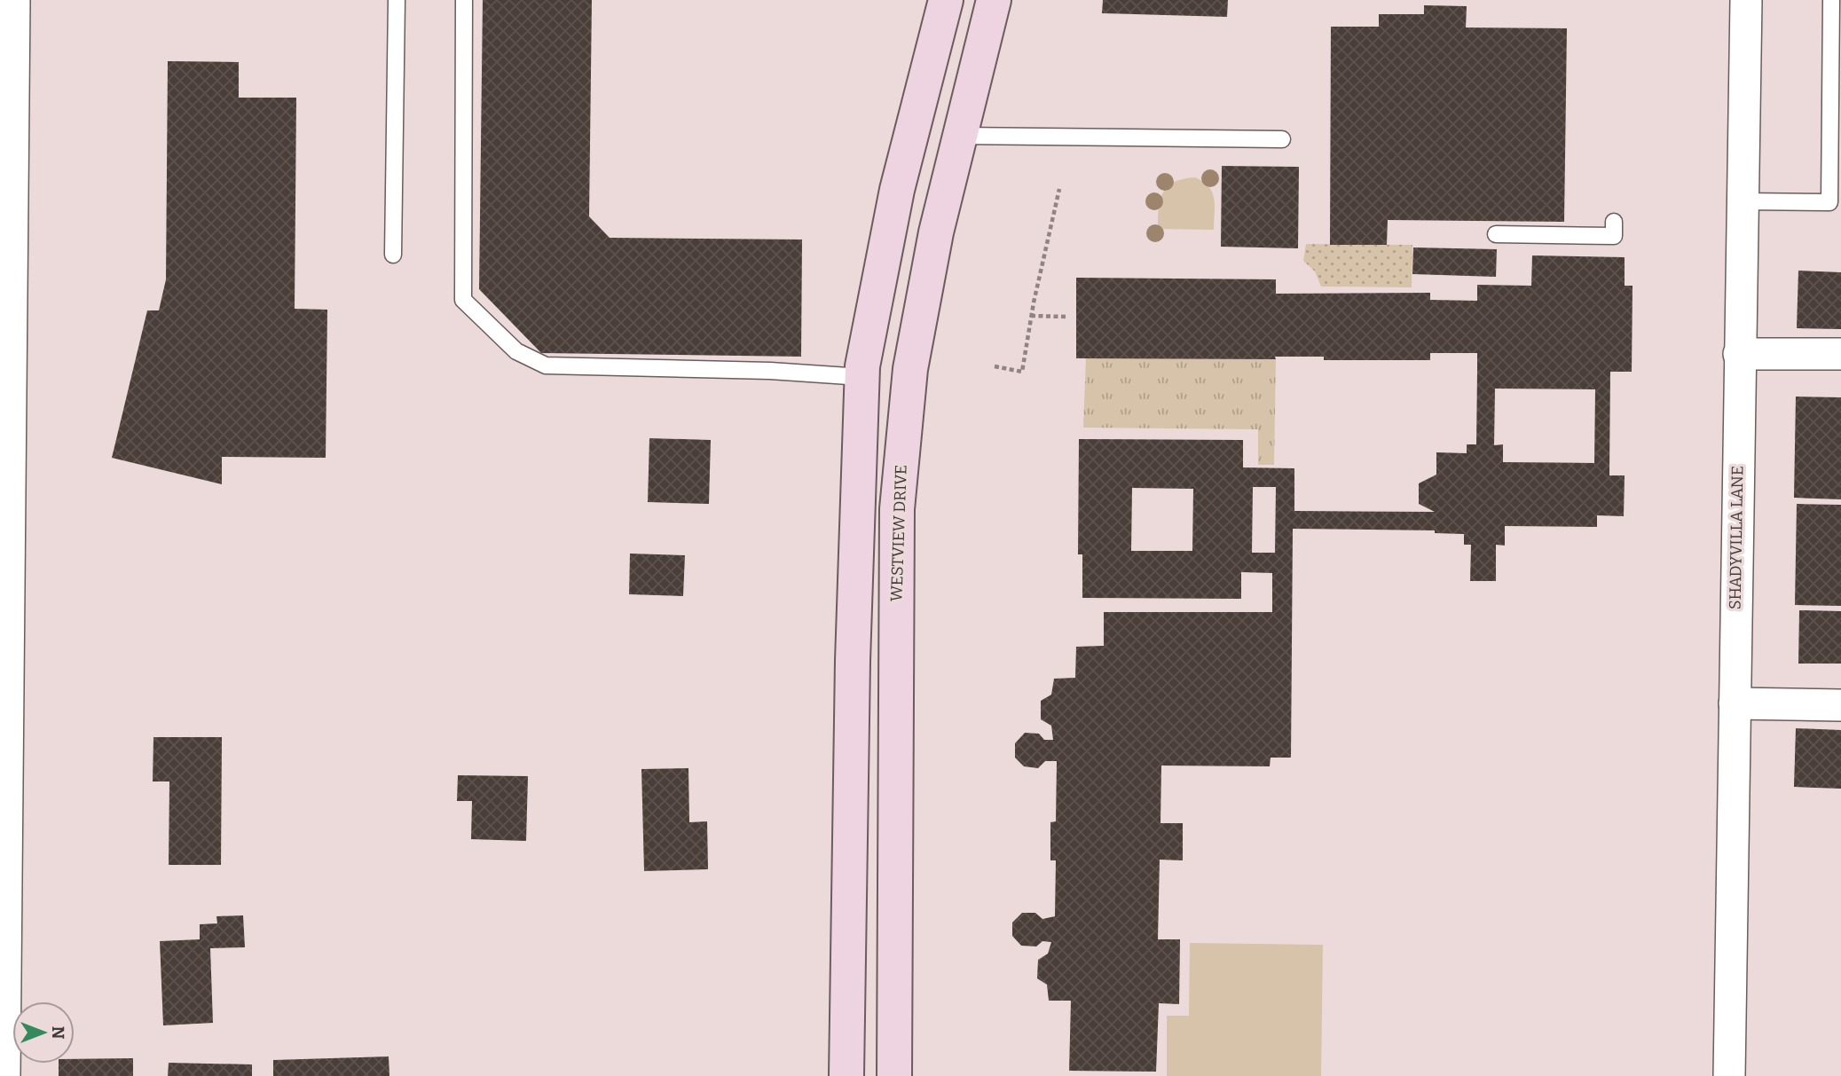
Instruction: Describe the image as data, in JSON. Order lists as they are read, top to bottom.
{
  "streets": {
    "main road": ["WESTVIEW DRIVE"],
    "street": ["SHADYVILLA LANE"]
  },
  "north": "right"
}
